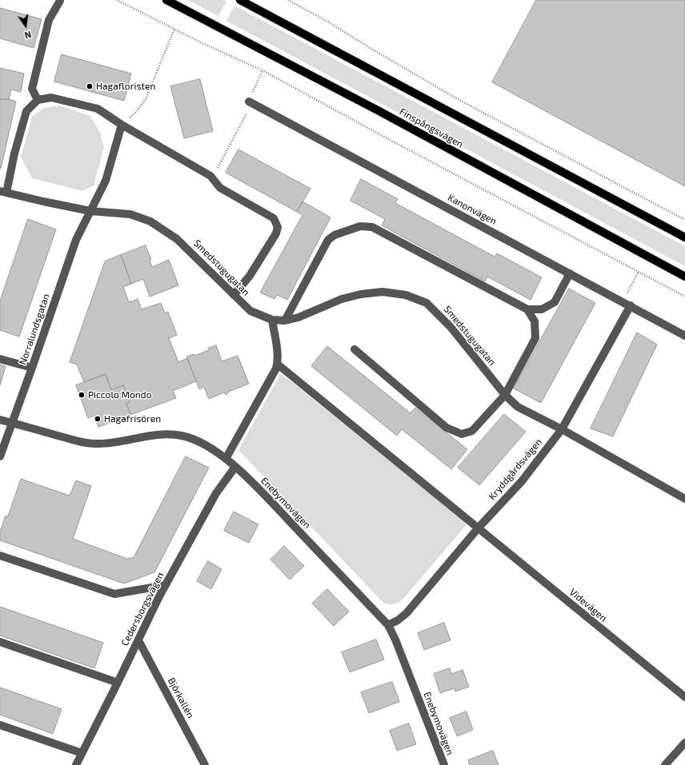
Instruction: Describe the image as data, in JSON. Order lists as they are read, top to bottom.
{
  "streets": {
    "main road": ["Finspångsvägen"],
    "street": [
      "Kanonvägen",
      "Smedstugugatan",
      "Norralundsgatan",
      "Kryddgårdsvägen",
      "Enebymovägen",
      "Videvägen",
      "Cedersborgsvägen",
      "Björkallén"
    ]
  },
  "crossings": [
    ["Kanonvägen", "Kryddgårdsvägen"],
    ["Smedstugugatan", "Norralundsgatan"],
    ["Smedstugugatan", "Kryddgårdsvägen"],
    ["Norralundsgatan", "Enebymovägen"],
    ["Kryddgårdsvägen", "Enebymovägen"],
    ["Kryddgårdsvägen", "Videvägen"],
    ["Enebymovägen", "Cedersborgsvägen"],
    ["Cedersborgsvägen", "Björkallén"]
  ],
  "places": ["Hagafloristen", "Piccolo Mondo", "Hagafrisören"],
  "north": "bottom"
}
